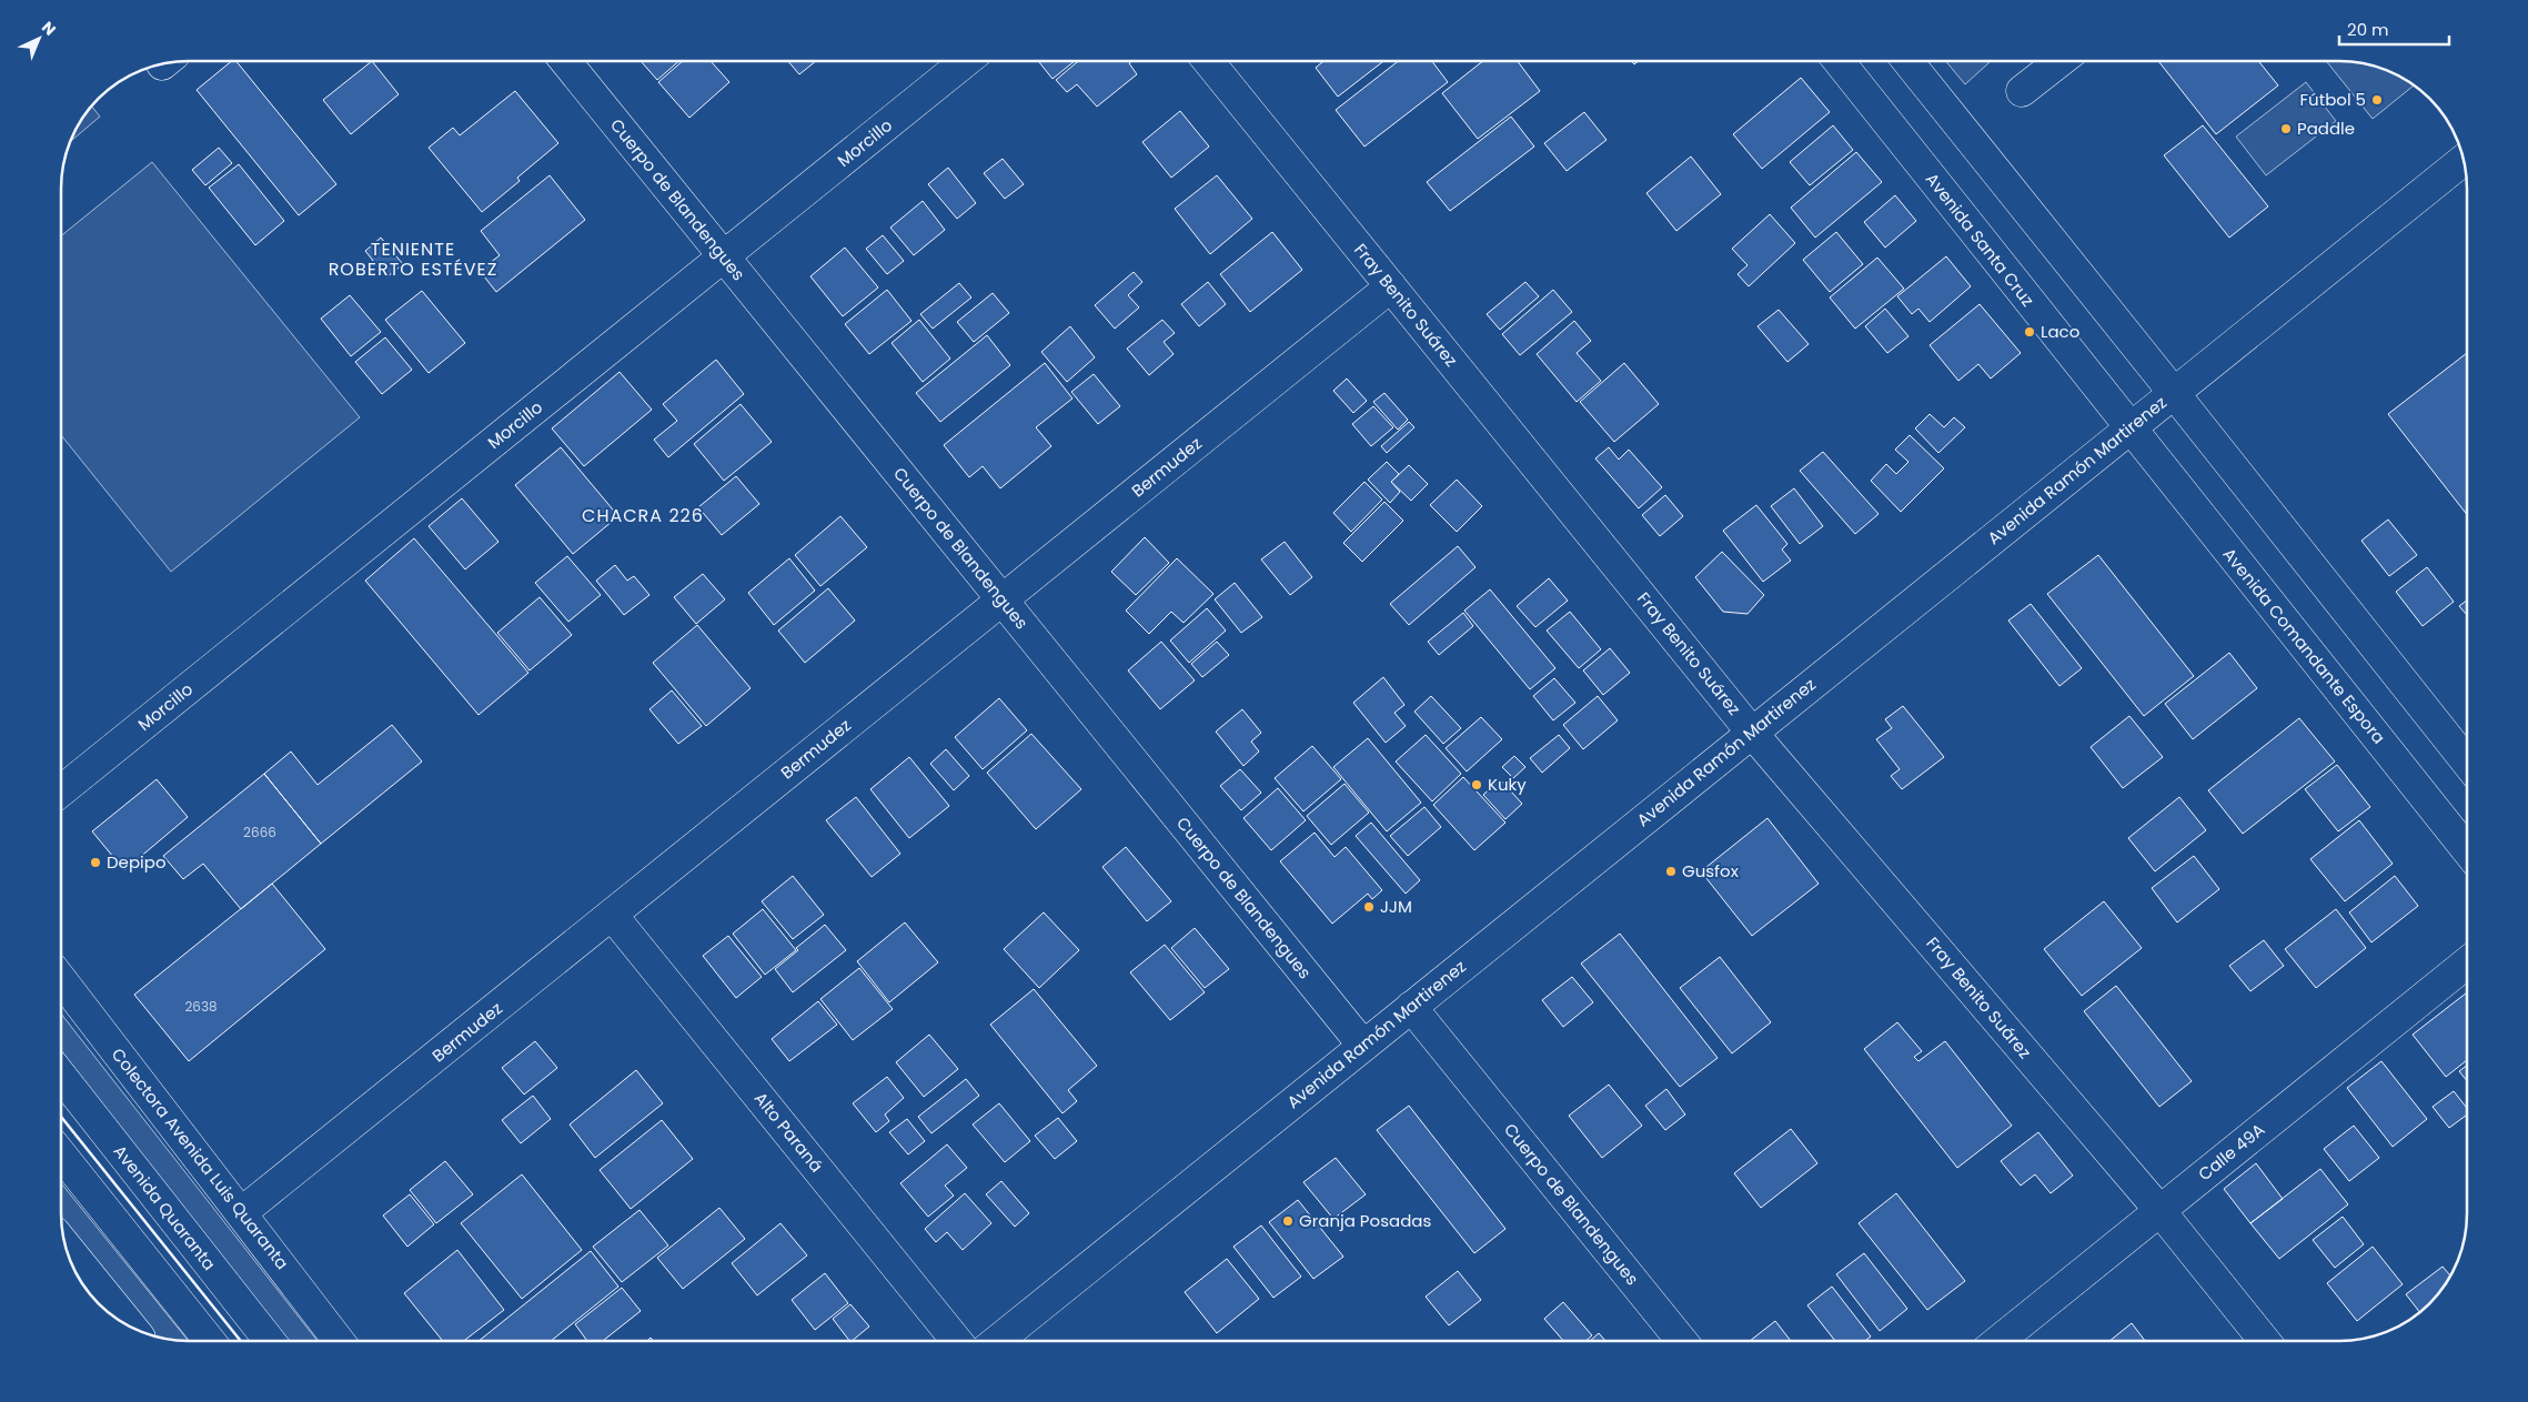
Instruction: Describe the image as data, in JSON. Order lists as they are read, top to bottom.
{
  "streets": {
    "main road": [
      "Morcillo",
      "Cuerpo de Blandengues",
      "Avenida Santa Cruz",
      "Fray Benito Suárez",
      "Bermudez",
      "Avenida Ramón Martirenez",
      "Avenida Comandante Espora",
      "Alto Paraná",
      "Calle 49A",
      "Colectora Avenida Luis Quaranta",
      "Avenida Quaranta"
    ]
  },
  "crossings": [
    ["Morcillo", "Cuerpo de Blandengues"],
    ["Cuerpo de Blandengues", "Bermudez"],
    ["Cuerpo de Blandengues", "Avenida Ramón Martirenez"],
    ["Avenida Santa Cruz", "Avenida Ramón Martirenez"],
    ["Avenida Santa Cruz", "Avenida Comandante Espora"],
    ["Fray Benito Suárez", "Bermudez"],
    ["Fray Benito Suárez", "Avenida Ramón Martirenez"],
    ["Fray Benito Suárez", "Calle 49A"],
    ["Bermudez", "Alto Paraná"],
    ["Bermudez", "Colectora Avenida Luis Quaranta"],
    ["Avenida Ramón Martirenez", "Avenida Comandante Espora"]
  ],
  "districts": ["TENIENTE ROBERTO ESTÉVEZ", "CHACRA 226"],
  "places": [
    "Fútbol 5",
    "Paddle",
    "Laco",
    "Kuky",
    "Depipo",
    "Gusfox",
    "JJM",
    "Granja Posadas"
  ],
  "house_numbers": ["2666", "2638"],
  "scale_bar": "20 m",
  "north": "top right"
}
